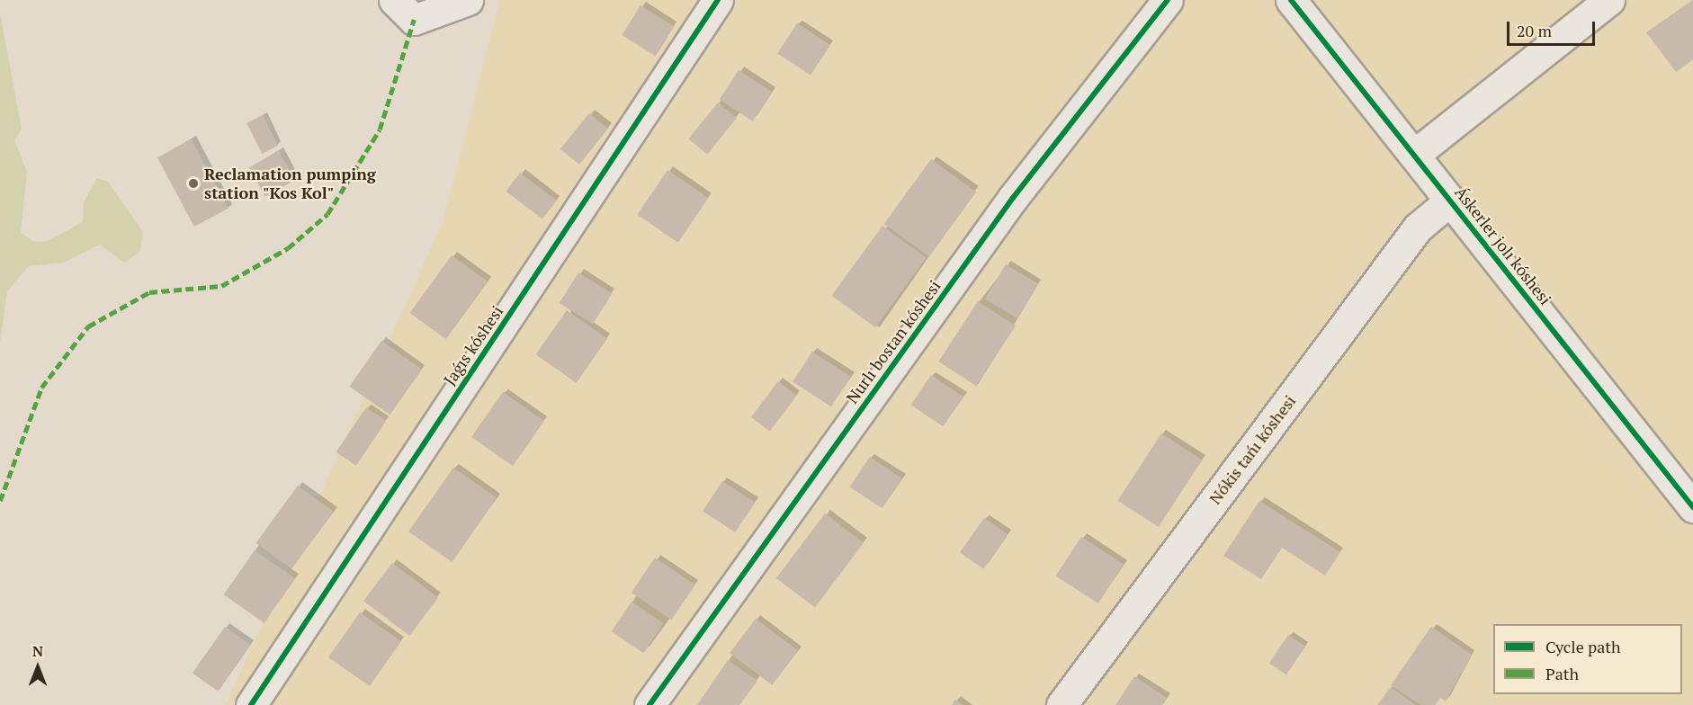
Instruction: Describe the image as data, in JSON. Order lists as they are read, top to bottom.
{
  "streets": {
    "street": [
      "Áskerler jolı kóshesi",
      "Nurlı bostan kóshesi",
      "Jaǵıs kóshesi",
      "Nókis tańı kóshesi"
    ]
  },
  "crossings": [
    ["Áskerler jolı kóshesi", "Nókis tańı kóshesi"]
  ],
  "places": ["Reclamation pumping station \"Kos Kol\""],
  "legend": ["Cycle path", "Path"],
  "scale_bar": "20 m",
  "north": "top"
}
